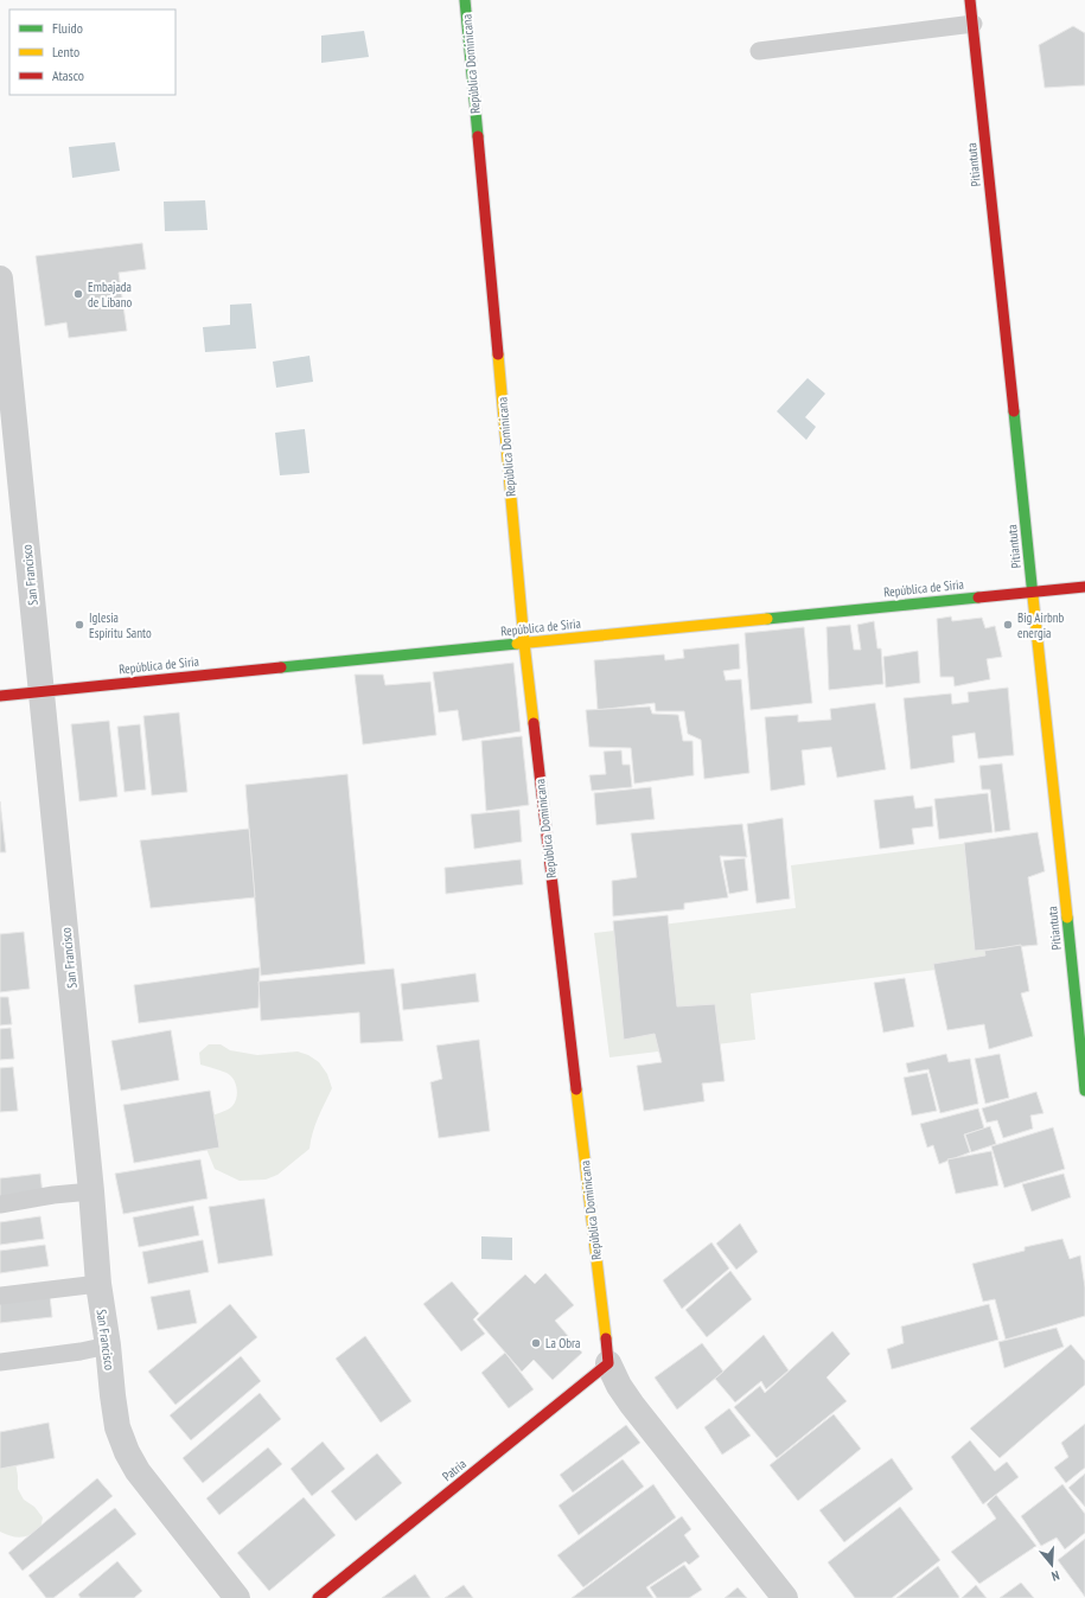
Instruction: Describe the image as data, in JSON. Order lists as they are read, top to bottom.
{
  "streets": {
    "street": [
      "República Dominicana",
      "Pitiantuta",
      "San Francisco",
      "República de Siria",
      "Patria"
    ]
  },
  "crossings": [
    ["República Dominicana", "República de Siria"],
    ["República Dominicana", "Patria"],
    ["Pitiantuta", "República de Siria"],
    ["San Francisco", "República de Siria"]
  ],
  "places": [
    "Embajada de Líbano",
    "Iglesia Espíritu Santo",
    "Big Airbnb energia",
    "La Obra"
  ],
  "legend": ["Fluido", "Lento", "Atasco"],
  "north": "bottom"
}
